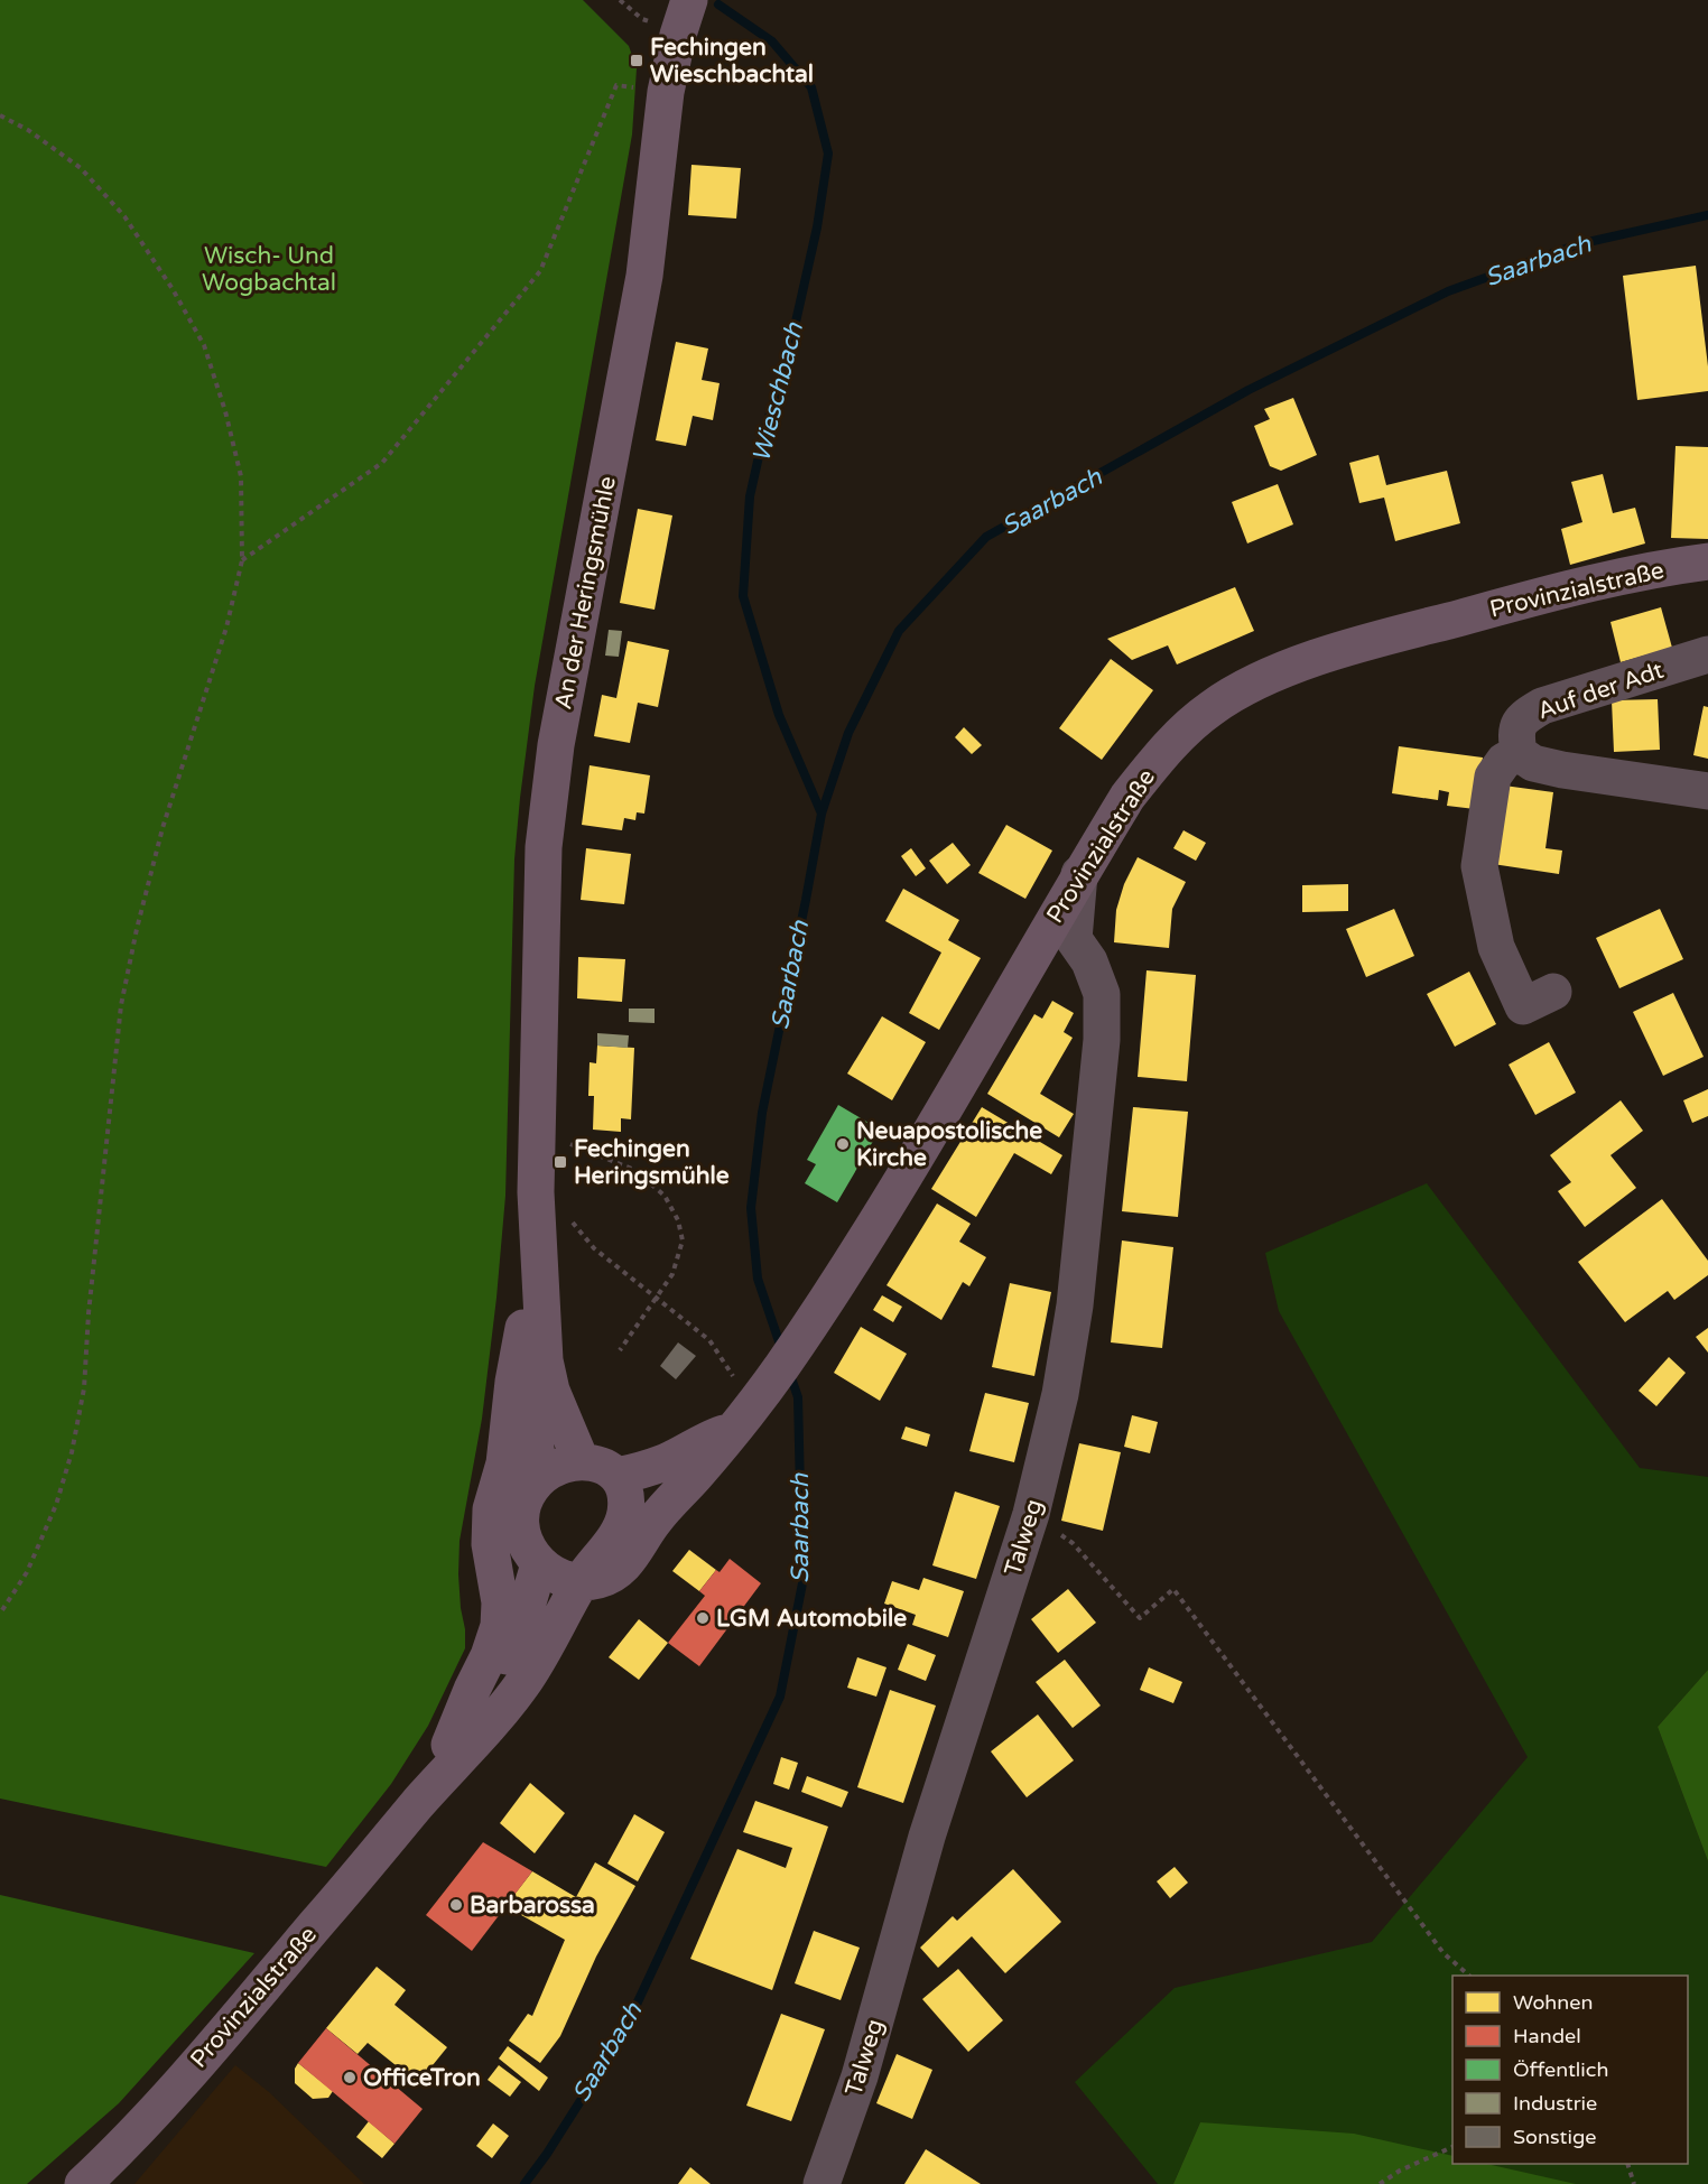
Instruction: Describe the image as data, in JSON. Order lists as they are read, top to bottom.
{
  "streets": {
    "main road": ["Provinzialstraße", "An der Heringsmühle"],
    "street": ["Auf der Adt", "Talweg"]
  },
  "crossings": [
    ["Provinzialstraße", "An der Heringsmühle"],
    ["Provinzialstraße", "Talweg"]
  ],
  "water": ["Saarbach", "Wieschbach"],
  "parks": ["Wisch- Und Wogbachtal"],
  "places": {
    "transit": ["Fechingen Wieschbachtal", "Fechingen Heringsmühle"],
    "other": [
      "Neuapostolische Kirche",
      "LGM Automobile",
      "Barbarossa",
      "OfficeTron"
    ]
  },
  "legend": [
    "Wohnen",
    "Handel",
    "Öffentlich",
    "Industrie",
    "Sonstige"
  ]
}
